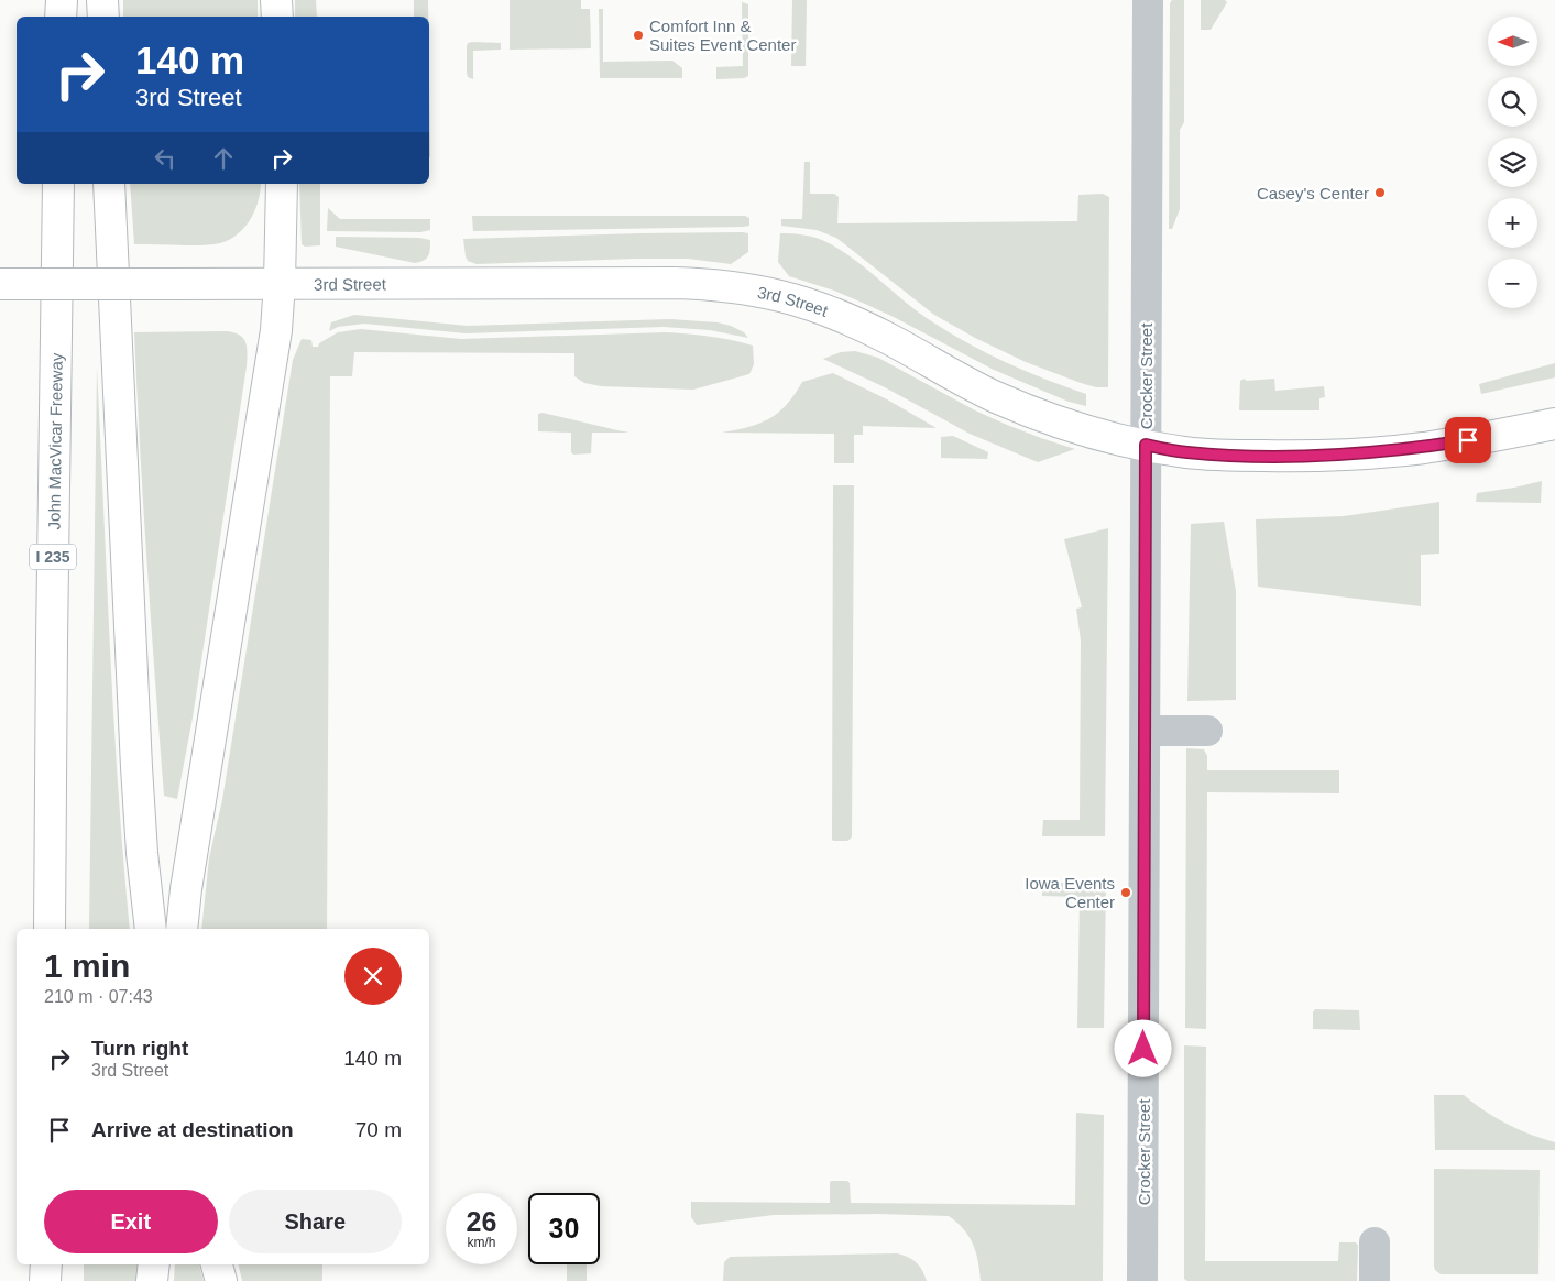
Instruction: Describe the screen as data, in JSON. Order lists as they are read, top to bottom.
{
  "streets": {
    "main road": ["3rd Street", "John MacVicar Freeway", "I 235"],
    "street": ["Crocker Street"]
  },
  "crossings": [
    ["3rd Street", "Crocker Street"]
  ],
  "places": ["Comfort Inn & Suites Event Center", "Casey's Center", "Iowa Events Center"],
  "north": "left",
  "page": {
    "map_buttons": ["+", "−"],
    "turn": ["140 m", "3rd Street"],
    "heading": ["1 min", "210 m · 07:43"],
    "list": [
      {
        "name": "Turn right",
        "note": "3rd Street",
        "value": "140 m"
      },
      {
        "name": "Arrive at destination",
        "value": "70 m"
      }
    ],
    "buttons": ["Exit", "Share"],
    "speed": "26 km/h",
    "limit": "30"
  }
}
